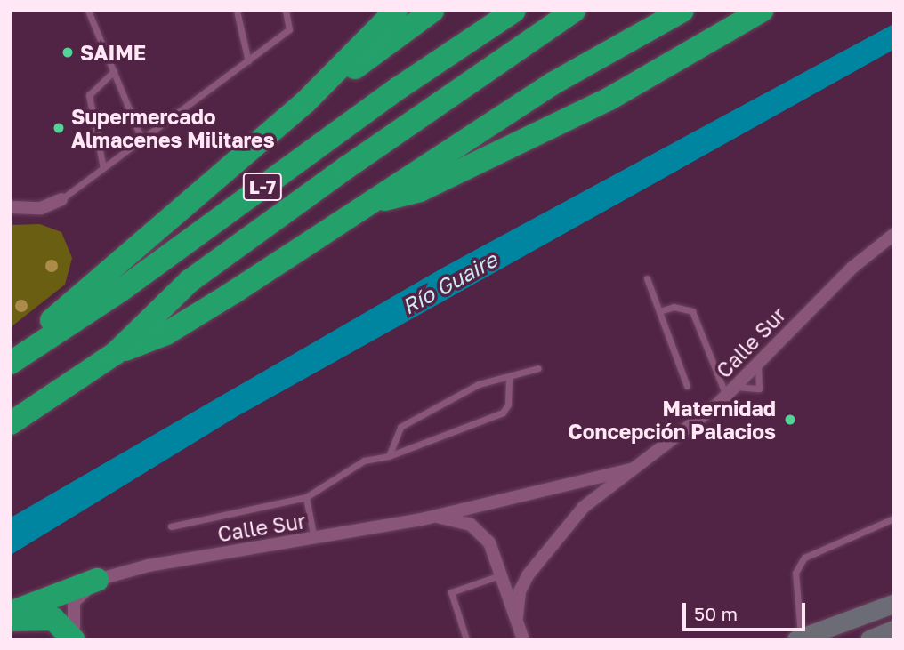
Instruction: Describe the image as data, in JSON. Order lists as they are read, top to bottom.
{
  "streets": {
    "highway": ["L-7"],
    "street": ["Calle Sur"]
  },
  "water": ["Río Guaire"],
  "places": ["SAIME", "Supermercado Almacenes Militares", "Maternidad Concepción Palacios"],
  "scale_bar": "50 m"
}
